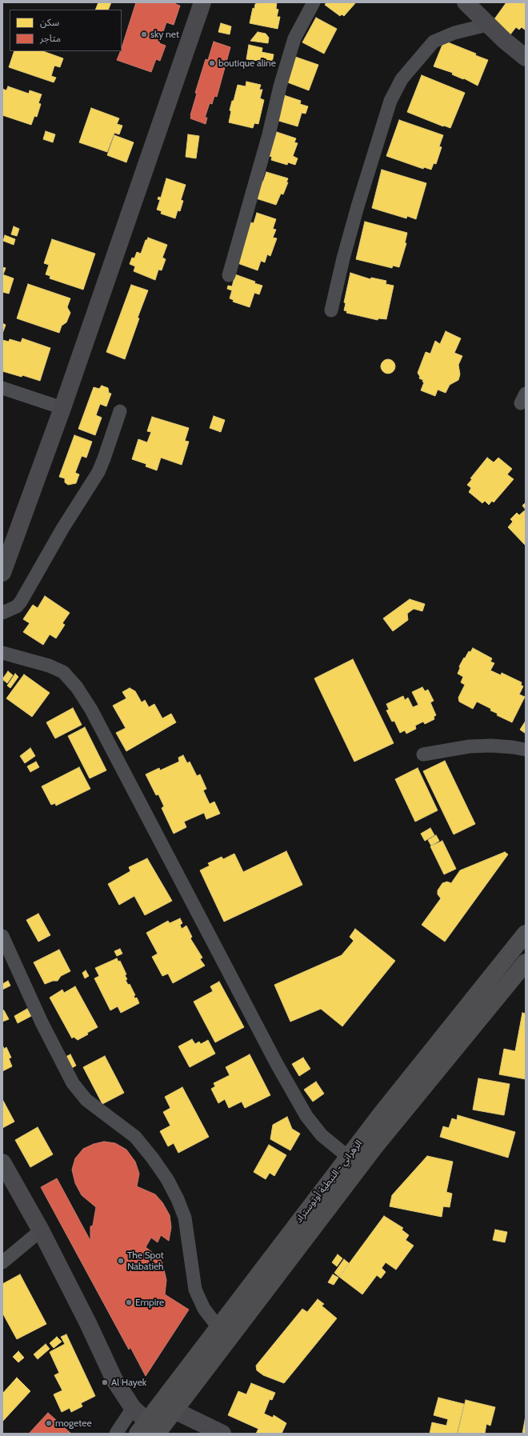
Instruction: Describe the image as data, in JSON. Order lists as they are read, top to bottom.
{
  "streets": {
    "highway": ["الزهراني - النبطية أوتوستراد"]
  },
  "places": [
    "sky net",
    "boutique aline",
    "The Spot Nabatieh",
    "Empire",
    "Al Hayek",
    "mogetee"
  ],
  "legend": ["سكن", "متاجر"]
}
